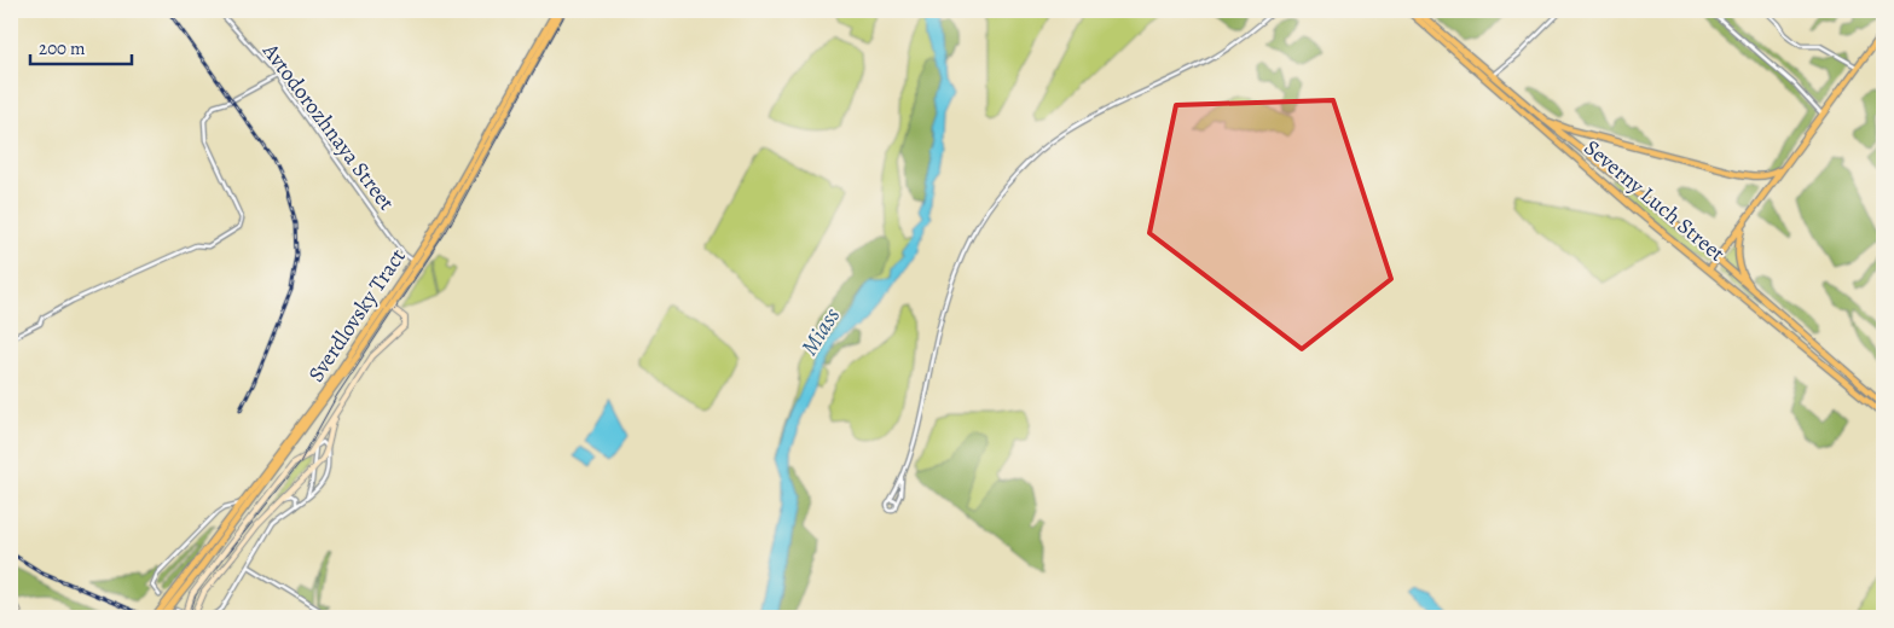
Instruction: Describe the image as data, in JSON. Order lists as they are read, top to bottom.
{
  "streets": {
    "main road": ["Severny Luch Street", "Sverdlovsky Tract"],
    "street": ["Avtodorozhnaya Street"]
  },
  "crossings": [
    ["Avtodorozhnaya Street", "Sverdlovsky Tract"]
  ],
  "water": ["Miass"],
  "scale_bar": "200 m"
}
